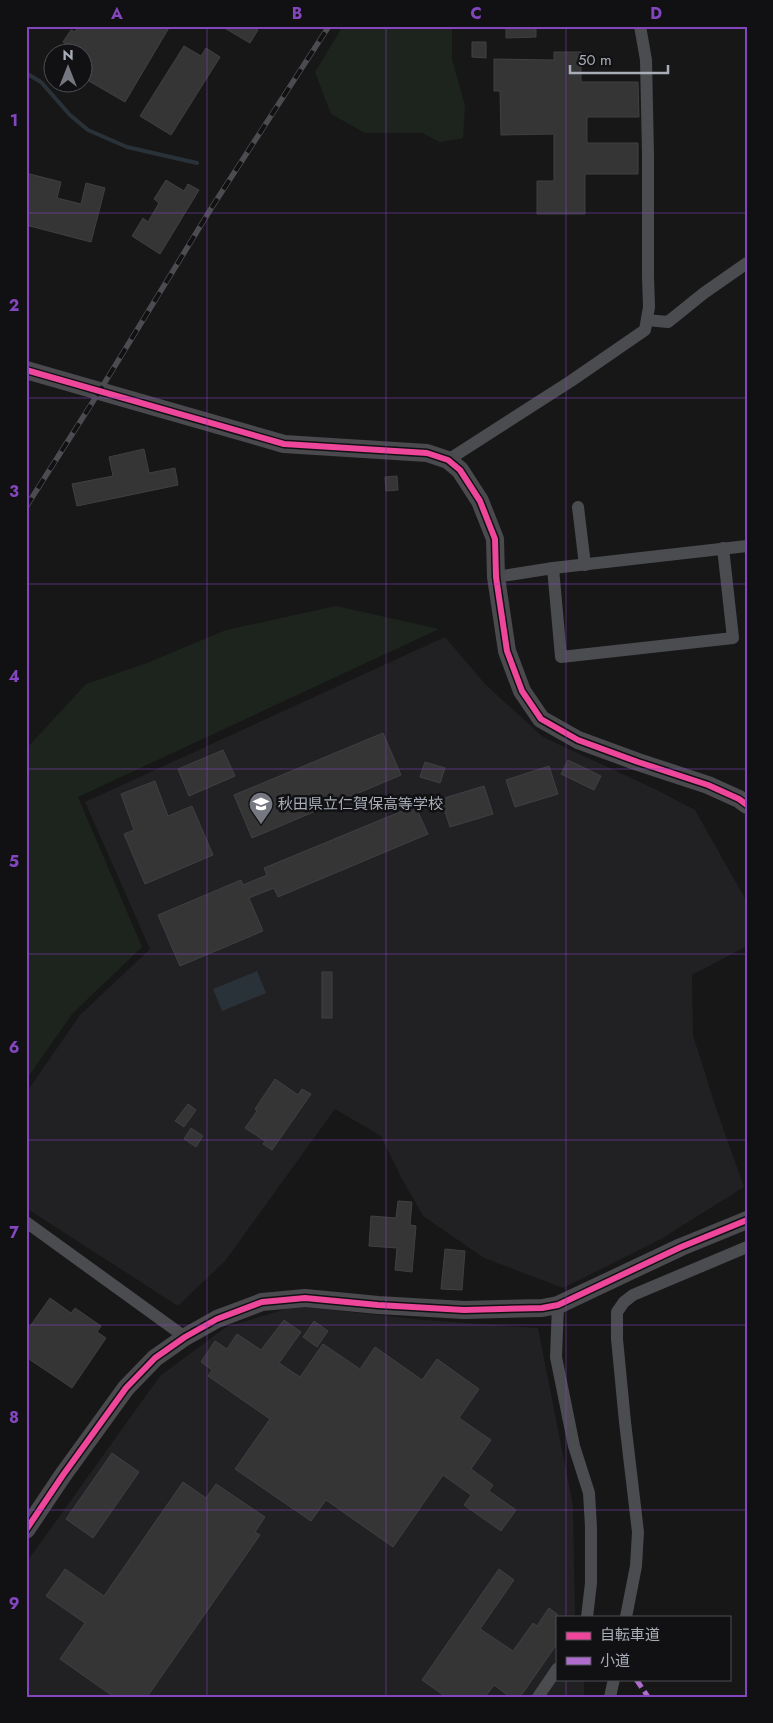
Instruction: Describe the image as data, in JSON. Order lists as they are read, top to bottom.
{
  "places": {
    "school or university": ["秋田県立仁賀保高等学校"]
  },
  "legend": ["自転車道", "小道"],
  "scale_bar": "50 m",
  "north": "top",
  "grid": {
    "columns": [
      "A",
      "B",
      "C",
      "D"
    ],
    "rows": [
      "1",
      "2",
      "3",
      "4",
      "5",
      "6",
      "7",
      "8",
      "9"
    ]
  }
}
